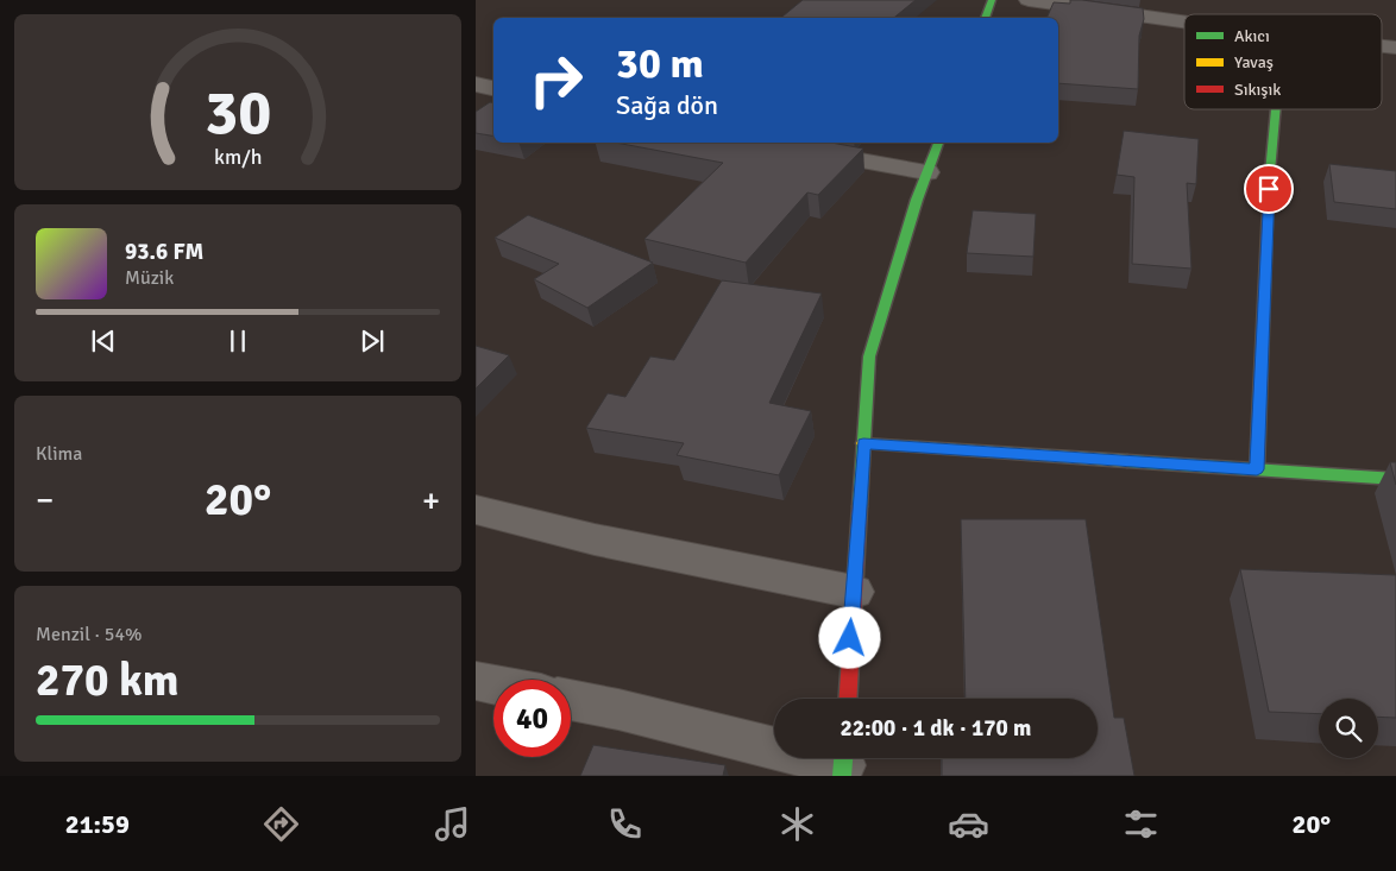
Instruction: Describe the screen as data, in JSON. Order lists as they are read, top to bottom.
{
  "legend": ["Akıcı", "Yavaş", "Sıkışık"],
  "page": {
    "turn": ["30 m", "Sağa dön"],
    "song": ["93.6 FM", "Müzik"],
    "tile": [
      "Klima",
      ["Menzil · 54%", "270 km"]
    ],
    "heat": ["−", "20°", "+"],
    "limit": "40",
    "trip": "22:00 · 1 dk · 170 m",
    "tabs": ["21:59", "20°"],
    "gauge": ["30", "km/h"]
  }
}
